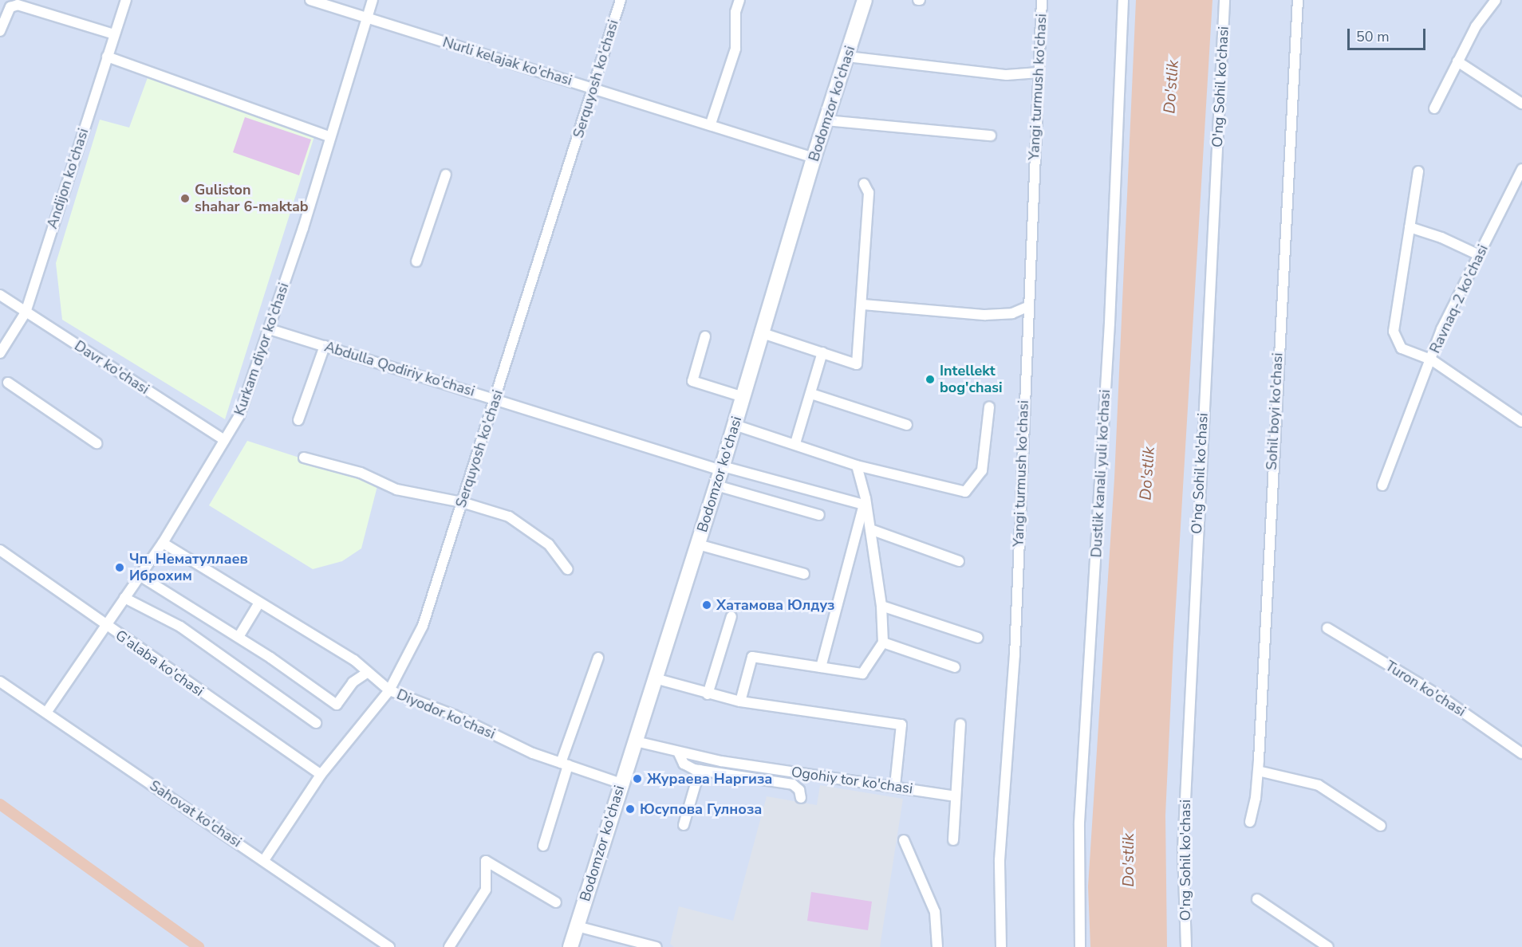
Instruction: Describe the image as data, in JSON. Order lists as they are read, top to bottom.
{
  "streets": {
    "street": [
      "Nurli kelajak ko'chasi",
      "Serquyosh ko'chasi",
      "Yangi turmush ko'chasi",
      "O'ng Sohil ko'chasi",
      "Bodomzor ko'chasi",
      "Andijon ko'chasi",
      "Ravnaq-2 ko'chasi",
      "Kurkam diyor ko'chasi",
      "Davr ko'chasi",
      "Abdulla Qodiriy ko'chasi",
      "Sohil boyi ko'chasi",
      "Dustlik kanali yuli ko'chasi",
      "G'alaba ko'chasi",
      "Turon ko'chasi",
      "Diyodor ko'chasi",
      "Ogohiy tor ko'chasi",
      "Sahovat ko'chasi"
    ]
  },
  "crossings": [
    ["Nurli kelajak ko'chasi", "Serquyosh ko'chasi"],
    ["Nurli kelajak ko'chasi", "Bodomzor ko'chasi"],
    ["Nurli kelajak ko'chasi", "Kurkam diyor ko'chasi"],
    ["Serquyosh ko'chasi", "Abdulla Qodiriy ko'chasi"],
    ["Serquyosh ko'chasi", "G'alaba ko'chasi"],
    ["Serquyosh ko'chasi", "Diyodor ko'chasi"],
    ["Serquyosh ko'chasi", "Sahovat ko'chasi"],
    ["Bodomzor ko'chasi", "Abdulla Qodiriy ko'chasi"],
    ["Bodomzor ko'chasi", "Diyodor ko'chasi"],
    ["Bodomzor ko'chasi", "Ogohiy tor ko'chasi"],
    ["Andijon ko'chasi", "Davr ko'chasi"],
    ["Kurkam diyor ko'chasi", "Davr ko'chasi"],
    ["Kurkam diyor ko'chasi", "Abdulla Qodiriy ko'chasi"],
    ["Kurkam diyor ko'chasi", "G'alaba ko'chasi"],
    ["Kurkam diyor ko'chasi", "Diyodor ko'chasi"],
    ["Kurkam diyor ko'chasi", "Sahovat ko'chasi"]
  ],
  "water": ["Do'stlik"],
  "places": [
    "Guliston shahar 6-maktab",
    "Intellekt bog'chasi",
    "Чп. Нематуллаев Иброхим",
    "Хатамова Юлдуз",
    "Жураева Наргиза",
    "Юсупова Гулноза"
  ],
  "scale_bar": "50 m"
}
